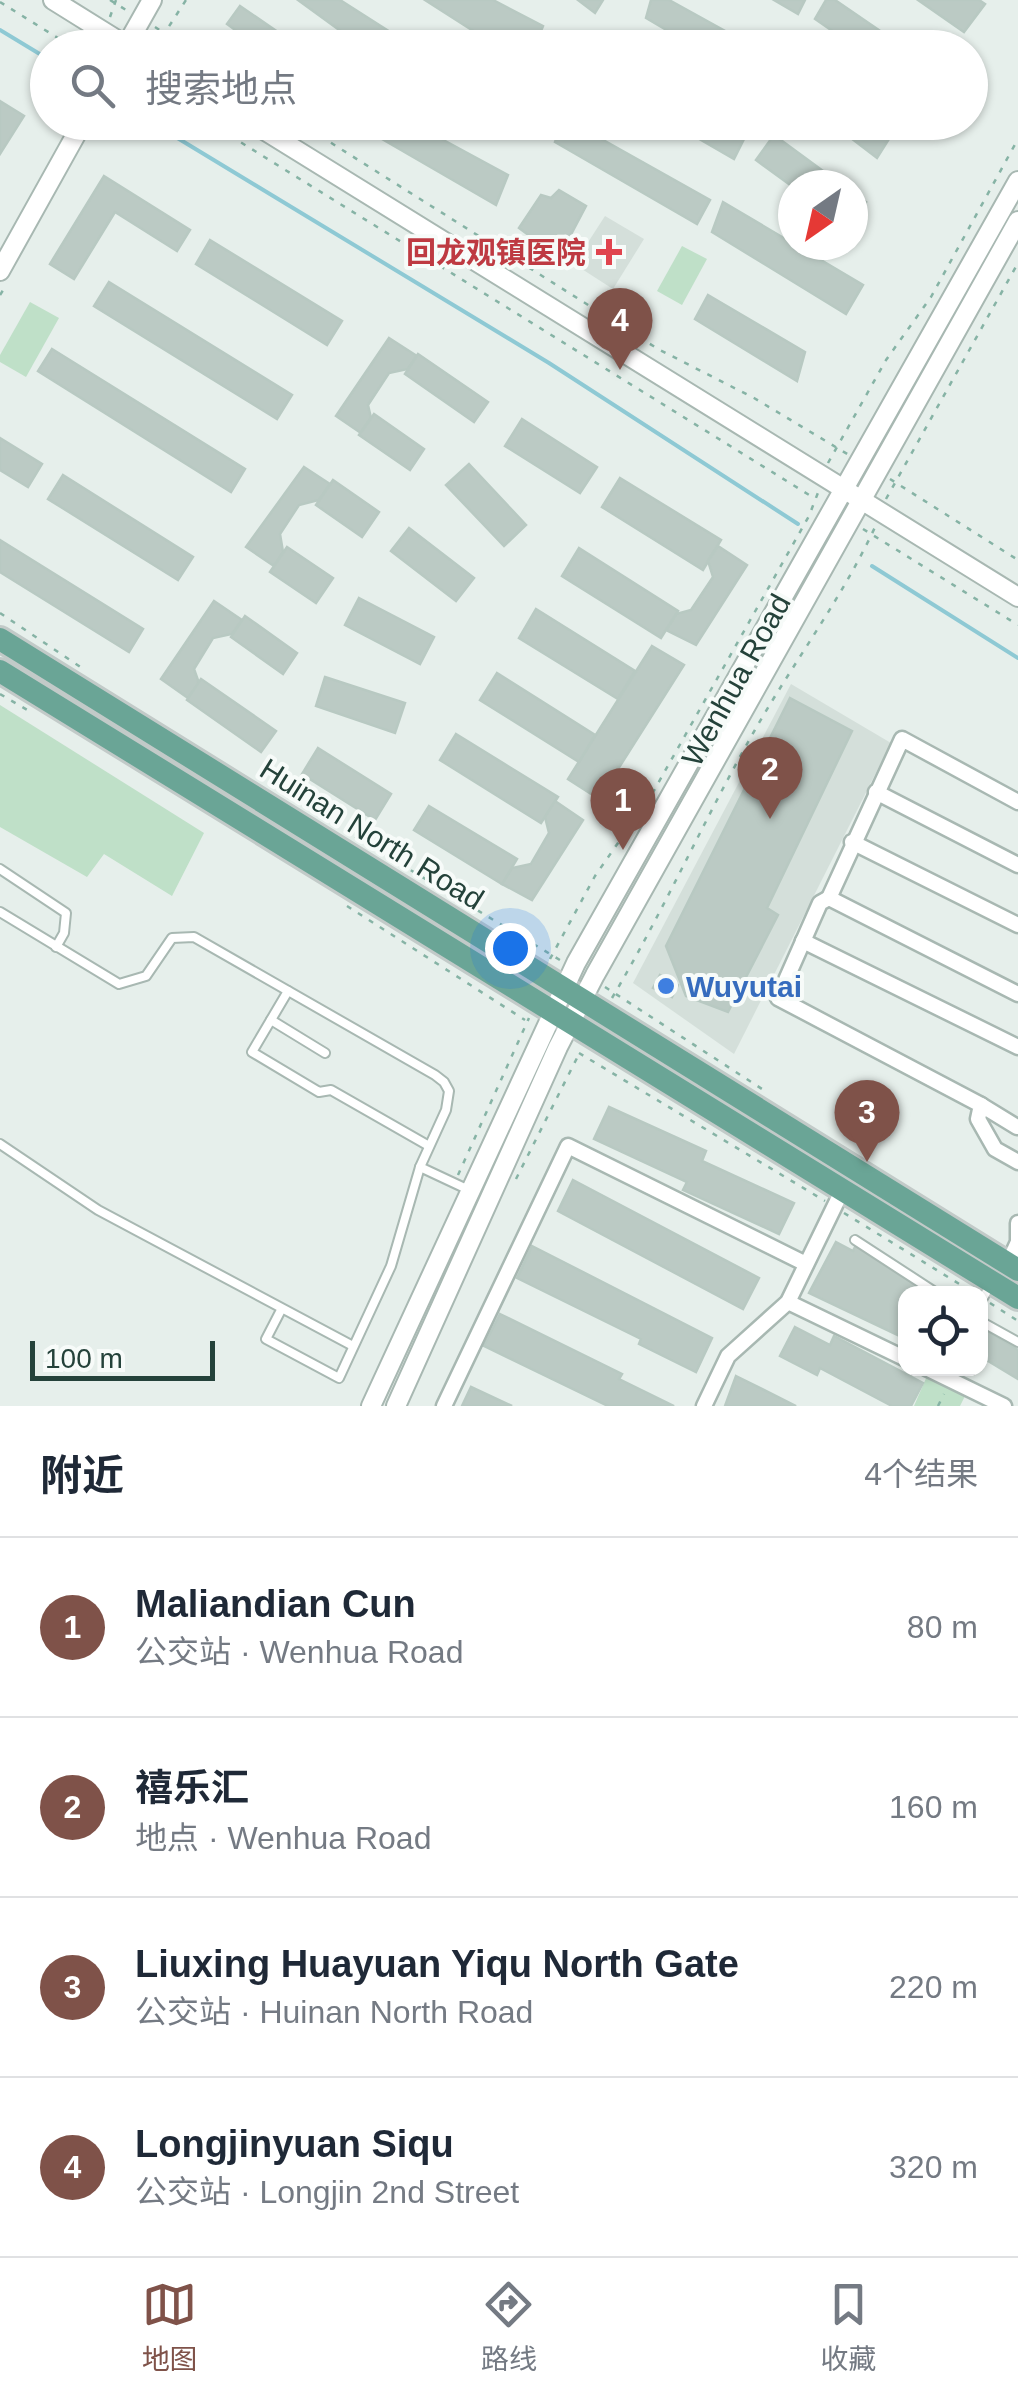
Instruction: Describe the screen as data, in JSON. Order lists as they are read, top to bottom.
{
  "streets": {
    "main road": ["Huinan North Road"],
    "street": ["Wenhua Road"]
  },
  "crossings": [
    ["Wenhua Road", "Huinan North Road"]
  ],
  "places": {
    "health": ["回龙观镇医院"],
    "other": ["Wuyutai"]
  },
  "scale_bar": "100 m",
  "north": "bottom left",
  "page": {
    "search": "搜索地点",
    "pins": [
      "4",
      "2",
      "1",
      "3"
    ],
    "scale": "100 m",
    "heading": ["附近", "4个结果"],
    "list": [
      {
        "mark": "1",
        "name": "Maliandian Cun",
        "note": "公交站 · Wenhua Road",
        "value": "80 m"
      },
      {
        "mark": "2",
        "name": "禧乐汇",
        "note": "地点 · Wenhua Road",
        "value": "160 m"
      },
      {
        "mark": "3",
        "name": "Liuxing Huayuan Yiqu North Gate",
        "note": "公交站 · Huinan North Road",
        "value": "220 m"
      },
      {
        "mark": "4",
        "name": "Longjinyuan Siqu",
        "note": "公交站 · Longjin 2nd Street",
        "value": "320 m"
      }
    ],
    "nav": ["地图", "路线", "收藏"]
  }
}
